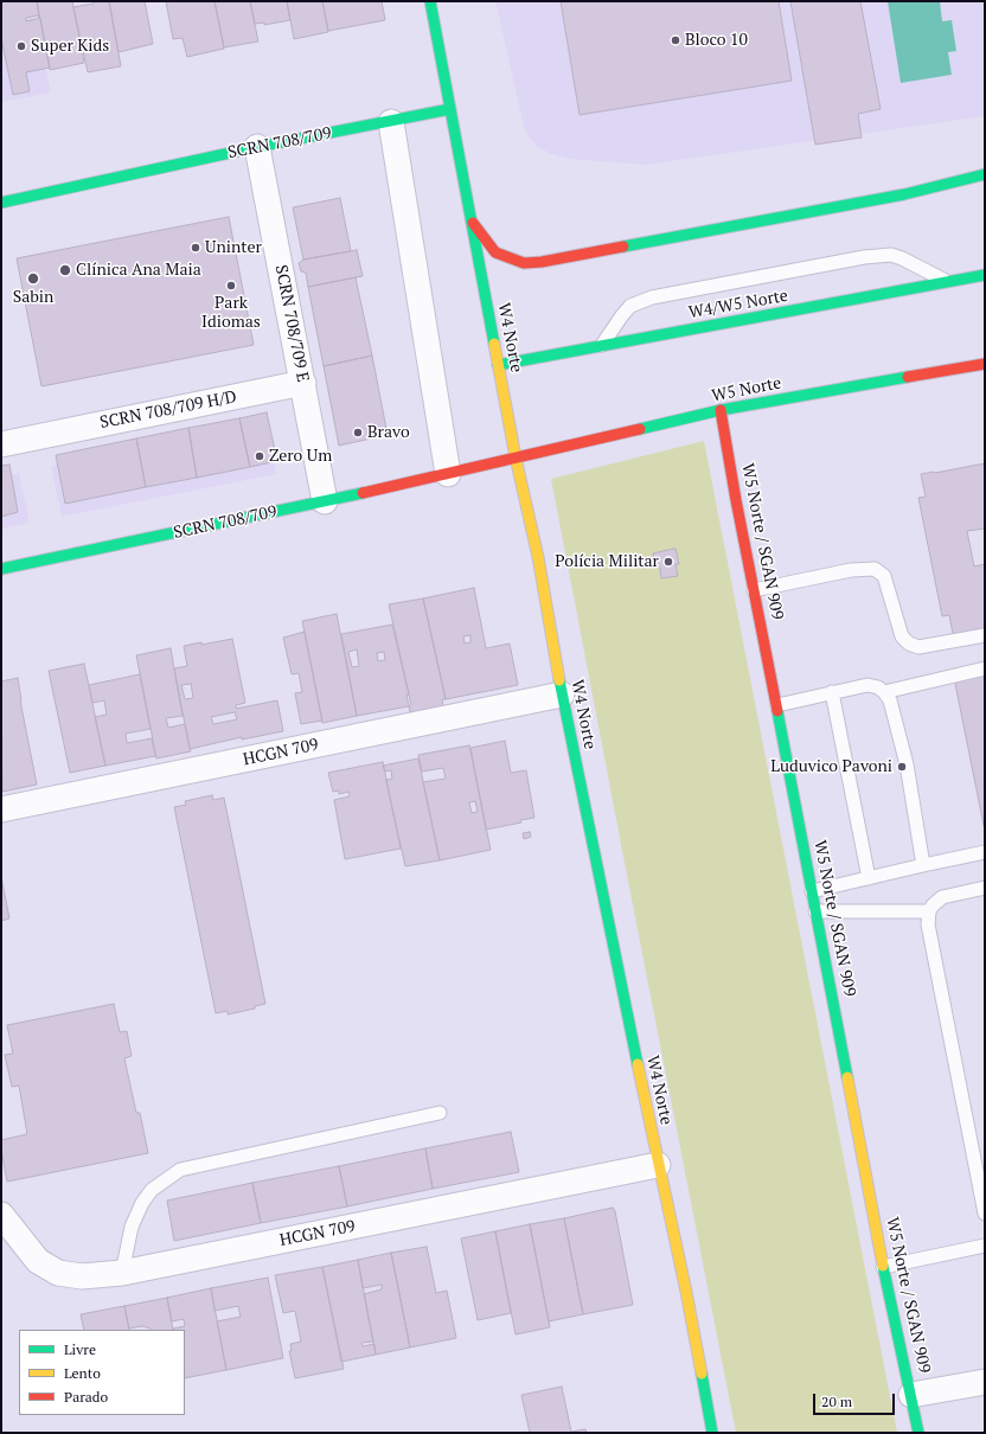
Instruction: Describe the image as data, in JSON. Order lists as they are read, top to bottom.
{
  "streets": {
    "main road": [
      "SCRN 708/709",
      "W4/W5 Norte",
      "W4 Norte",
      "W5 Norte",
      "W5 Norte / SGAN 909"
    ],
    "street": ["SCRN 708/709 E", "SCRN 708/709 H/D", "HCGN 709"]
  },
  "crossings": [
    ["SCRN 708/709", "SCRN 708/709 E"],
    ["SCRN 708/709", "W4 Norte"],
    ["SCRN 708/709", "W5 Norte"],
    ["W4/W5 Norte", "W4 Norte"],
    ["SCRN 708/709 E", "SCRN 708/709 H/D"],
    ["W4 Norte", "W5 Norte"],
    ["W4 Norte", "HCGN 709"],
    ["W5 Norte", "W5 Norte / SGAN 909"]
  ],
  "places": [
    "Bloco 10",
    "Super Kids",
    "Uninter",
    "Clínica Ana Maia",
    "Sabin",
    "Park Idiomas",
    "Bravo",
    "Zero Um",
    "Polícia Militar",
    "Luduvico Pavoni"
  ],
  "legend": ["Livre", "Lento", "Parado"],
  "scale_bar": "20 m"
}
